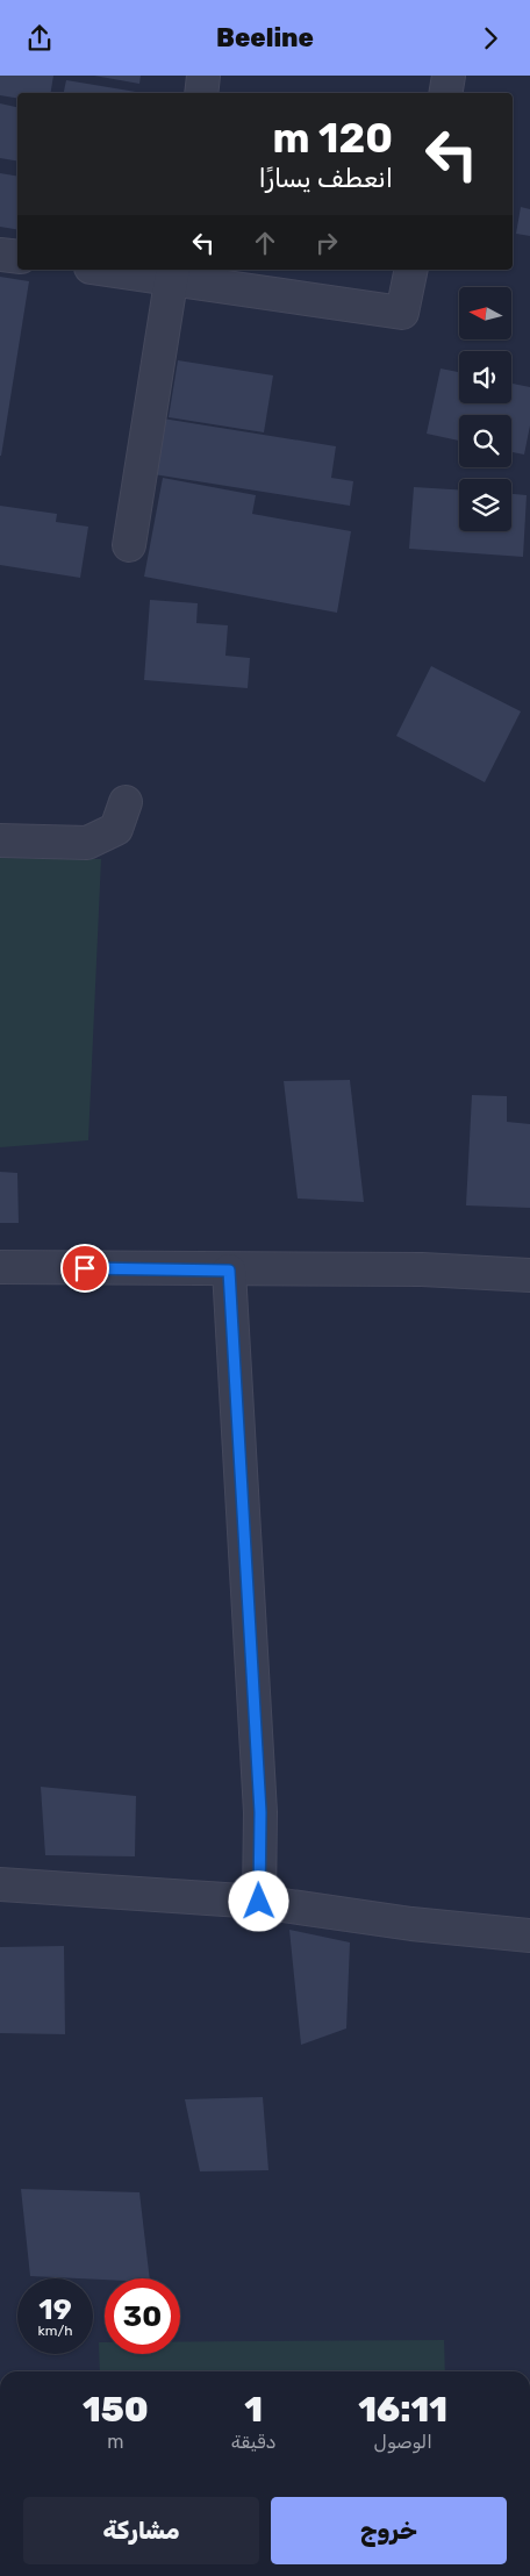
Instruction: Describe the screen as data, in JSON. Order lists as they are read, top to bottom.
{
  "north": "left",
  "page": {
    "header": "Beeline",
    "turn": ["120 m", "انعطف يسارًا"],
    "speed": "19 km/h",
    "limit": "30",
    "eta": [
      "16:11",
      "الوصول",
      "1",
      "دقيقة",
      "150",
      "m"
    ],
    "buttons": ["خروج", "مشاركة"]
  }
}
